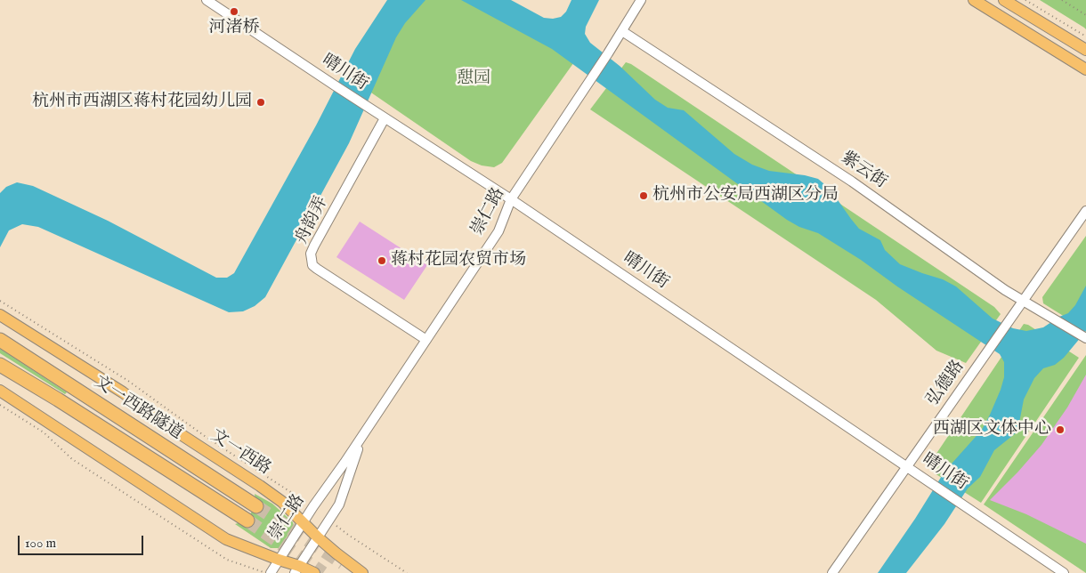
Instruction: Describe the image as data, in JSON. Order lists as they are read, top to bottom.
{
  "streets": {
    "highway": ["文一西路隧道"],
    "main road": ["文一西路"],
    "street": [
      "晴川街",
      "紫云街",
      "崇仁路",
      "舟韵弄",
      "弘德路"
    ]
  },
  "crossings": [
    ["晴川街", "崇仁路"],
    ["晴川街", "舟韵弄"],
    ["晴川街", "弘德路"],
    ["紫云街", "崇仁路"],
    ["紫云街", "弘德路"],
    ["崇仁路", "舟韵弄"],
    ["崇仁路", "文一西路"]
  ],
  "parks": ["憇园"],
  "places": [
    "河渚桥",
    "杭州市西湖区蒋村花园幼儿园",
    "杭州市公安局西湖区分局",
    "蒋村花园农贸市场",
    "西湖区文体中心"
  ],
  "scale_bar": "100 m"
}
